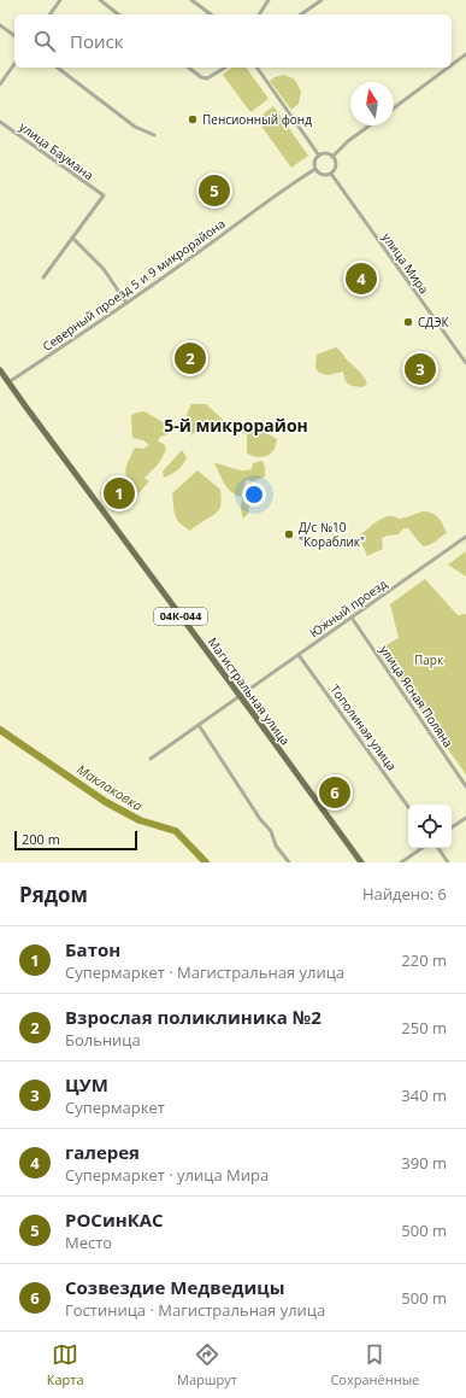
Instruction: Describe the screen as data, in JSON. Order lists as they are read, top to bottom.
{
  "streets": {
    "main road": ["04К-044", "Магистральная улица"],
    "street": [
      "улица Баумана",
      "улица Мира",
      "Северный проезд 5 и 9 микрорайона",
      "Южный проезд",
      "улица Ясная Поляна",
      "Тополиная улица"
    ]
  },
  "crossings": [
    ["улица Мира", "Северный проезд 5 и 9 микрорайона"],
    ["Северный проезд 5 и 9 микрорайона", "Магистральная улица"],
    ["Южный проезд", "Магистральная улица"],
    ["Южный проезд", "улица Ясная Поляна"],
    ["Южный проезд", "Тополиная улица"]
  ],
  "districts": ["5-й микрорайон"],
  "water": ["Маклаковка"],
  "parks": ["Парк"],
  "places": ["Пенсионный фонд", "СДЭК", "Д/с №10 \"Кораблик\""],
  "scale_bar": "200 m",
  "north": "top",
  "page": {
    "search": "Поиск",
    "pins": [
      "5",
      "4",
      "2",
      "3",
      "1",
      "6"
    ],
    "scale": "200 m",
    "heading": ["Рядом", "Найдено: 6"],
    "list": [
      {
        "mark": "1",
        "name": "Батон",
        "note": "Супермаркет · Магистральная улица",
        "value": "220 m"
      },
      {
        "mark": "2",
        "name": "Взрослая поликлиника №2",
        "note": "Больница",
        "value": "250 m"
      },
      {
        "mark": "3",
        "name": "ЦУМ",
        "note": "Супермаркет",
        "value": "340 m"
      },
      {
        "mark": "4",
        "name": "галерея",
        "note": "Супермаркет · улица Мира",
        "value": "390 m"
      },
      {
        "mark": "5",
        "name": "РОСинКАС",
        "note": "Место",
        "value": "500 m"
      },
      {
        "mark": "6",
        "name": "Созвездие Медведицы",
        "note": "Гостиница · Магистральная улица",
        "value": "500 m"
      }
    ],
    "nav": ["Карта", "Маршрут", "Сохранённые"]
  }
}
